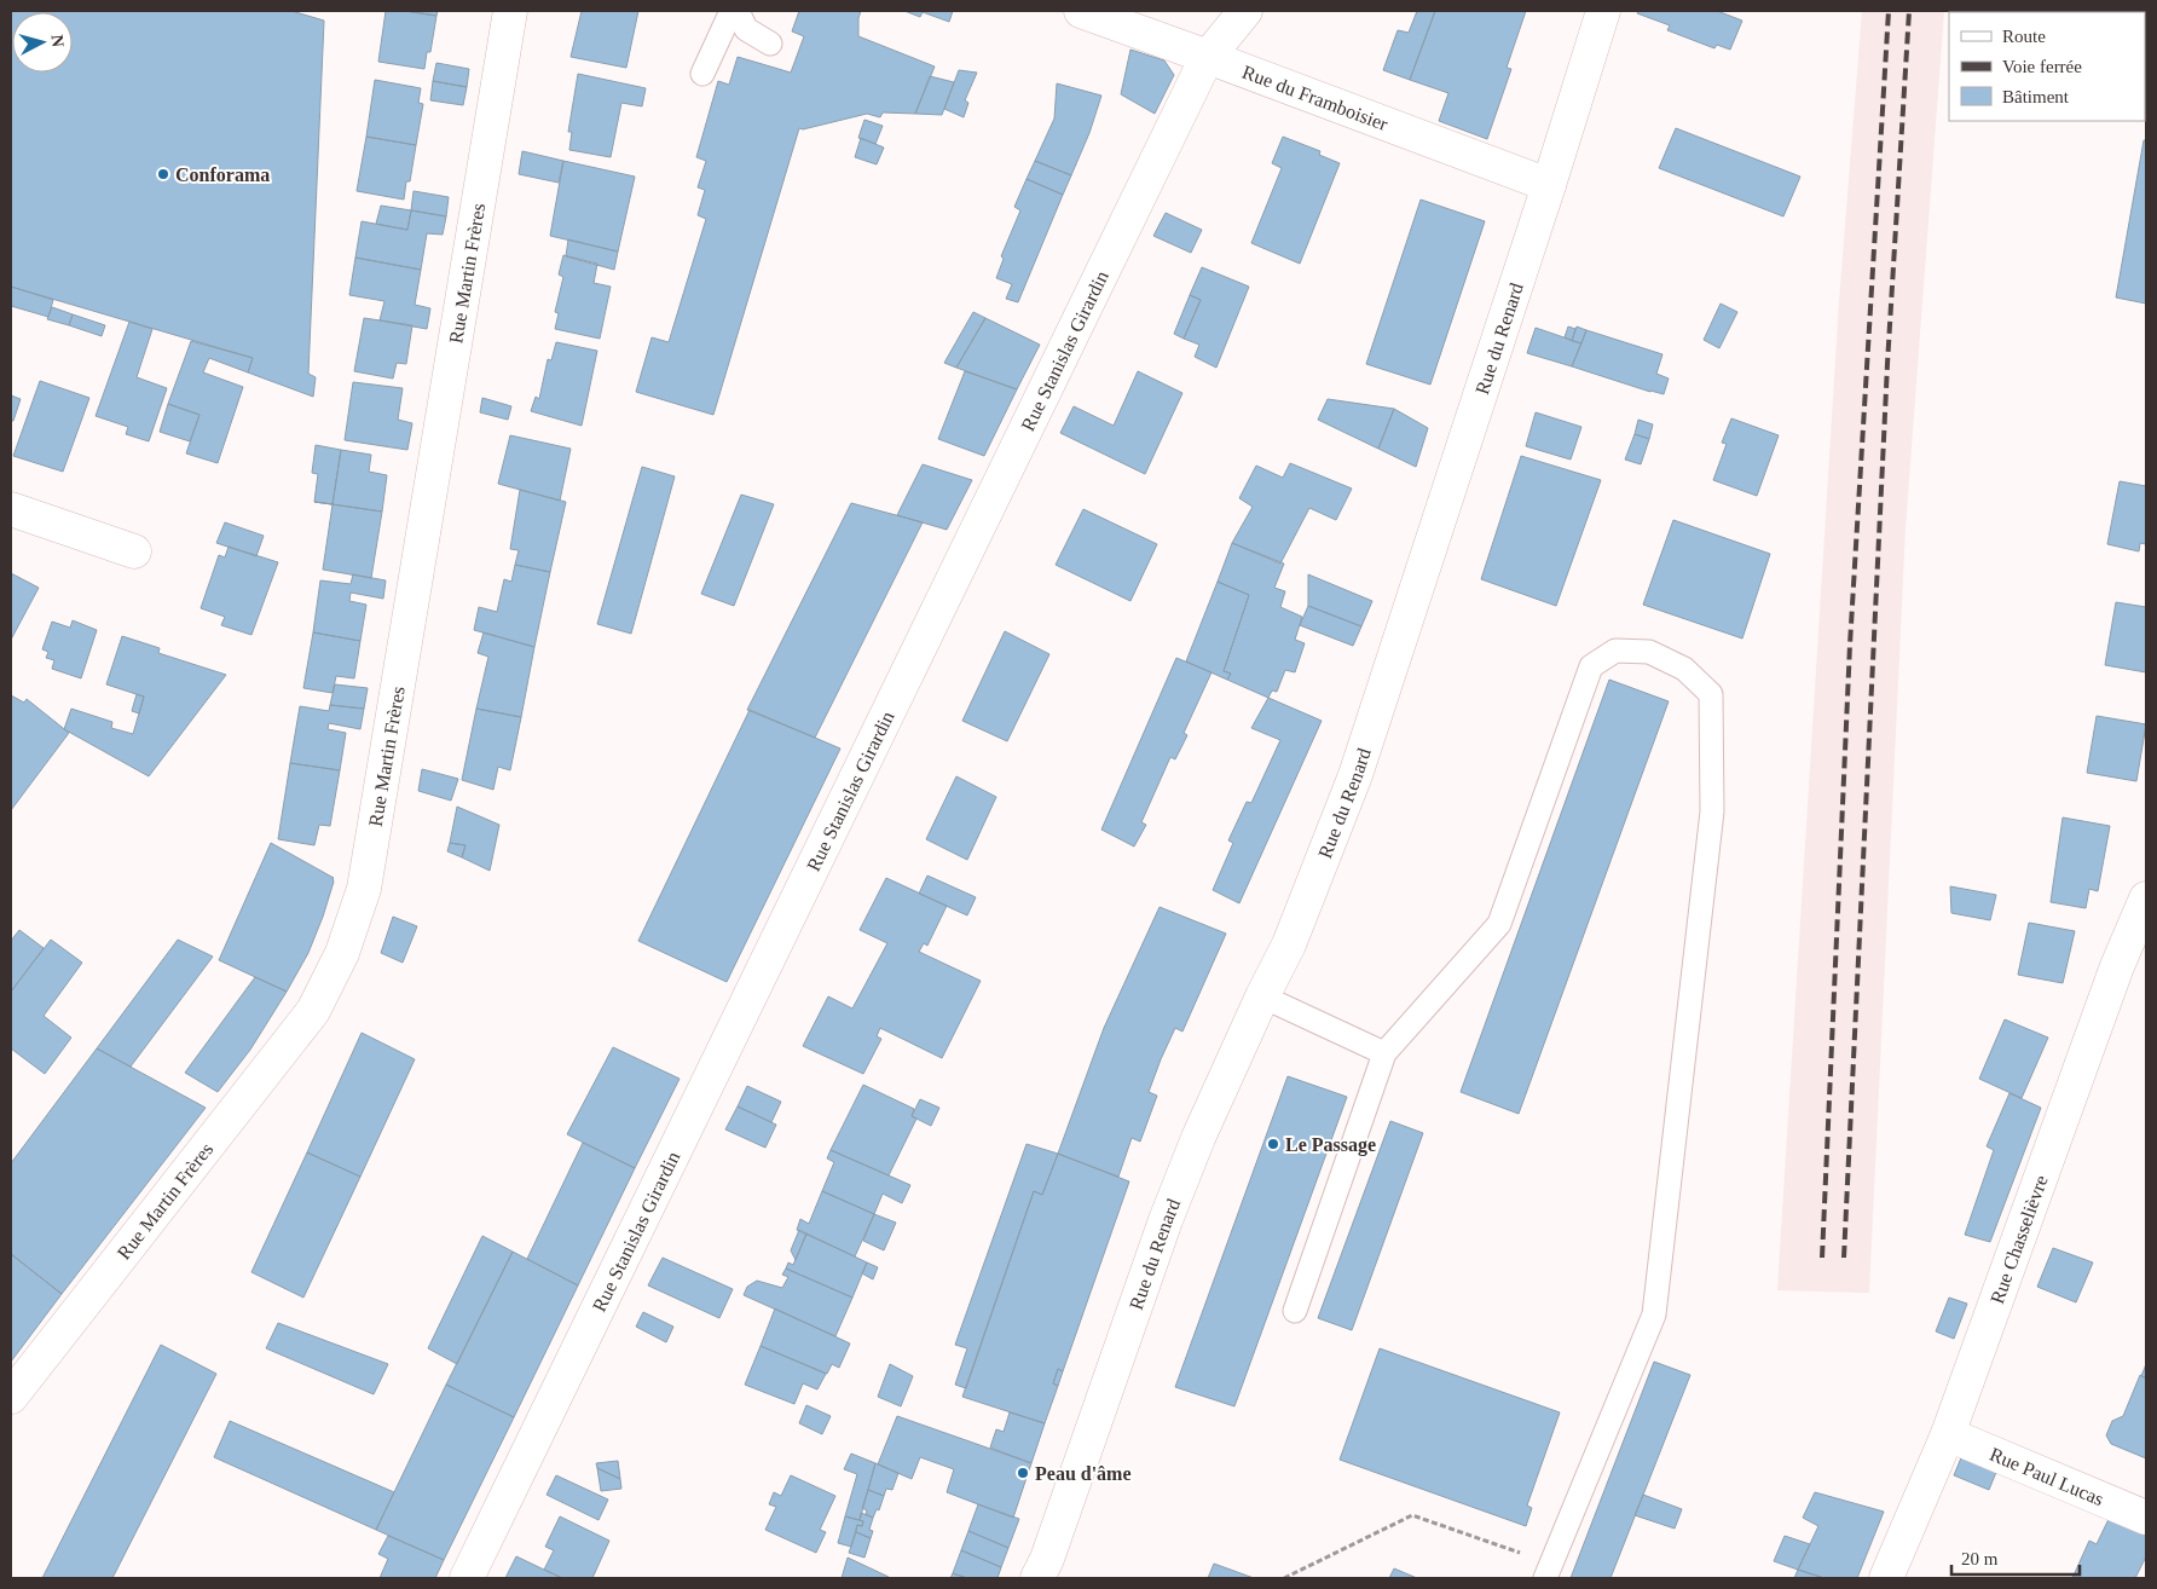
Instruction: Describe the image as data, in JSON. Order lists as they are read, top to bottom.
{
  "streets": {
    "street": [
      "Rue du Framboisier",
      "Rue Martin Frères",
      "Rue du Renard",
      "Rue Stanislas Girardin",
      "Rue Chasselièvre",
      "Rue Paul Lucas"
    ]
  },
  "crossings": [
    ["Rue du Framboisier", "Rue du Renard"],
    ["Rue du Framboisier", "Rue Stanislas Girardin"],
    ["Rue Chasselièvre", "Rue Paul Lucas"]
  ],
  "places": ["Conforama", "Le Passage", "Peau d'âme"],
  "legend": ["Route", "Voie ferrée", "Bâtiment"],
  "scale_bar": "20 m",
  "north": "right"
}
